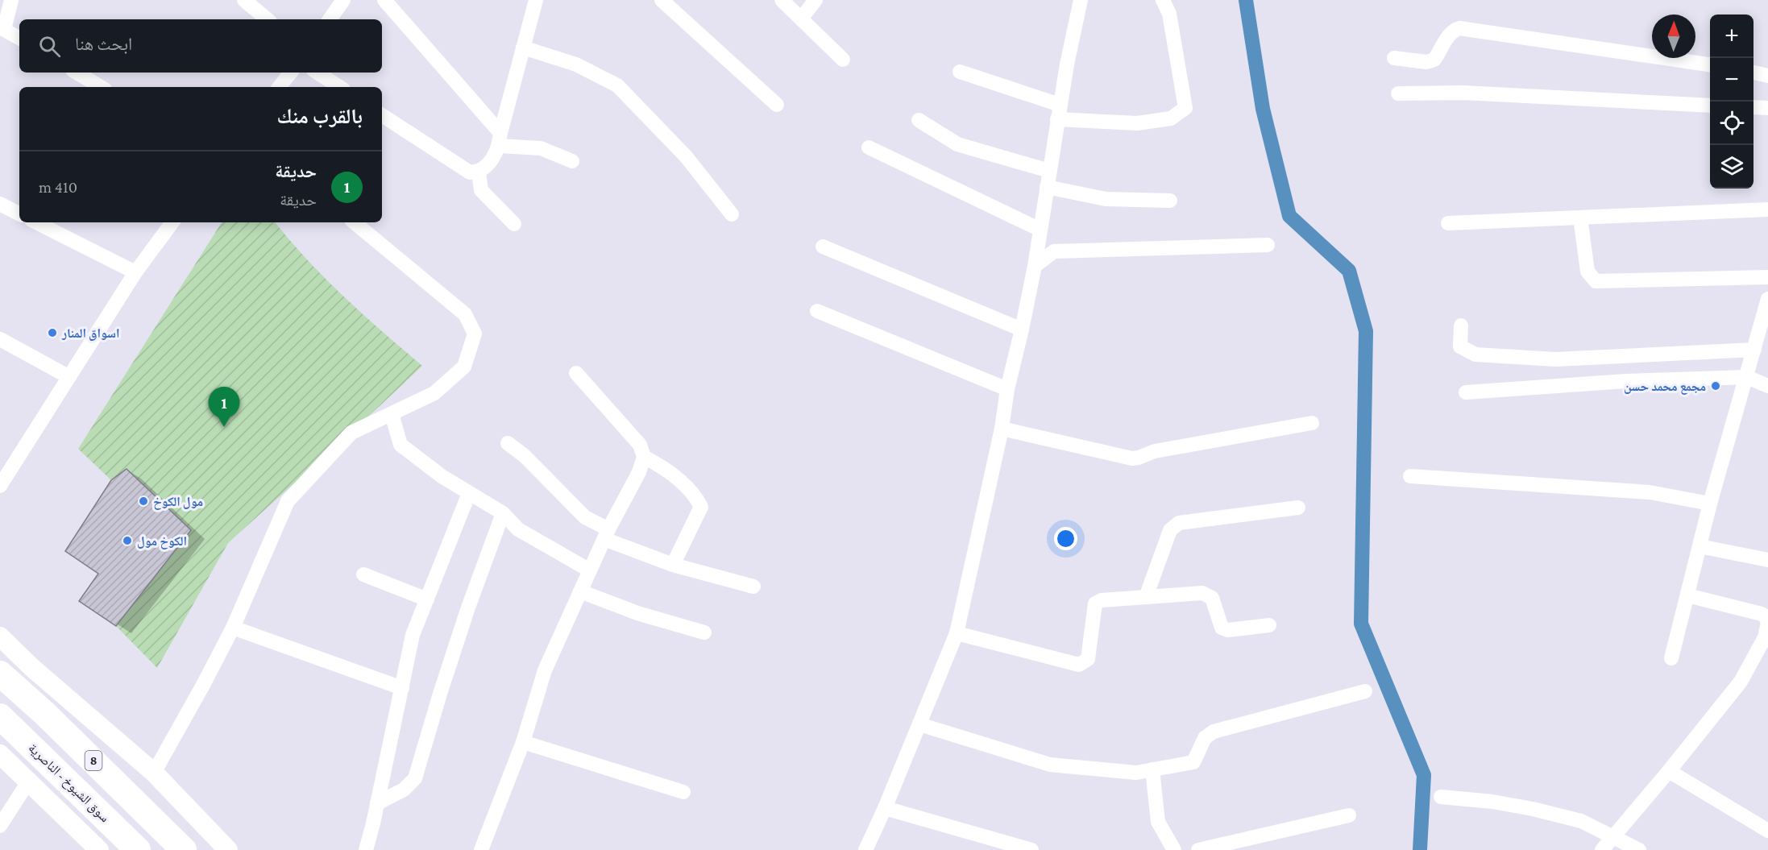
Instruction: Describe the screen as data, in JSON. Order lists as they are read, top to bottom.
{
  "streets": {
    "highway": ["8", "سوق الشيوخ - الناصرية"]
  },
  "places": [
    "اسواق المنار",
    "مجمع محمد حسن",
    "مول الكوخ",
    "الكوخ مول"
  ],
  "north": "top",
  "page": {
    "map_buttons": ["+", "−"],
    "search": "ابحث هنا",
    "heading": "بالقرب منك",
    "list": [
      {
        "mark": "1",
        "name": "حديقة",
        "note": "حديقة",
        "value": "410 m"
      }
    ],
    "pins": "1"
  }
}
